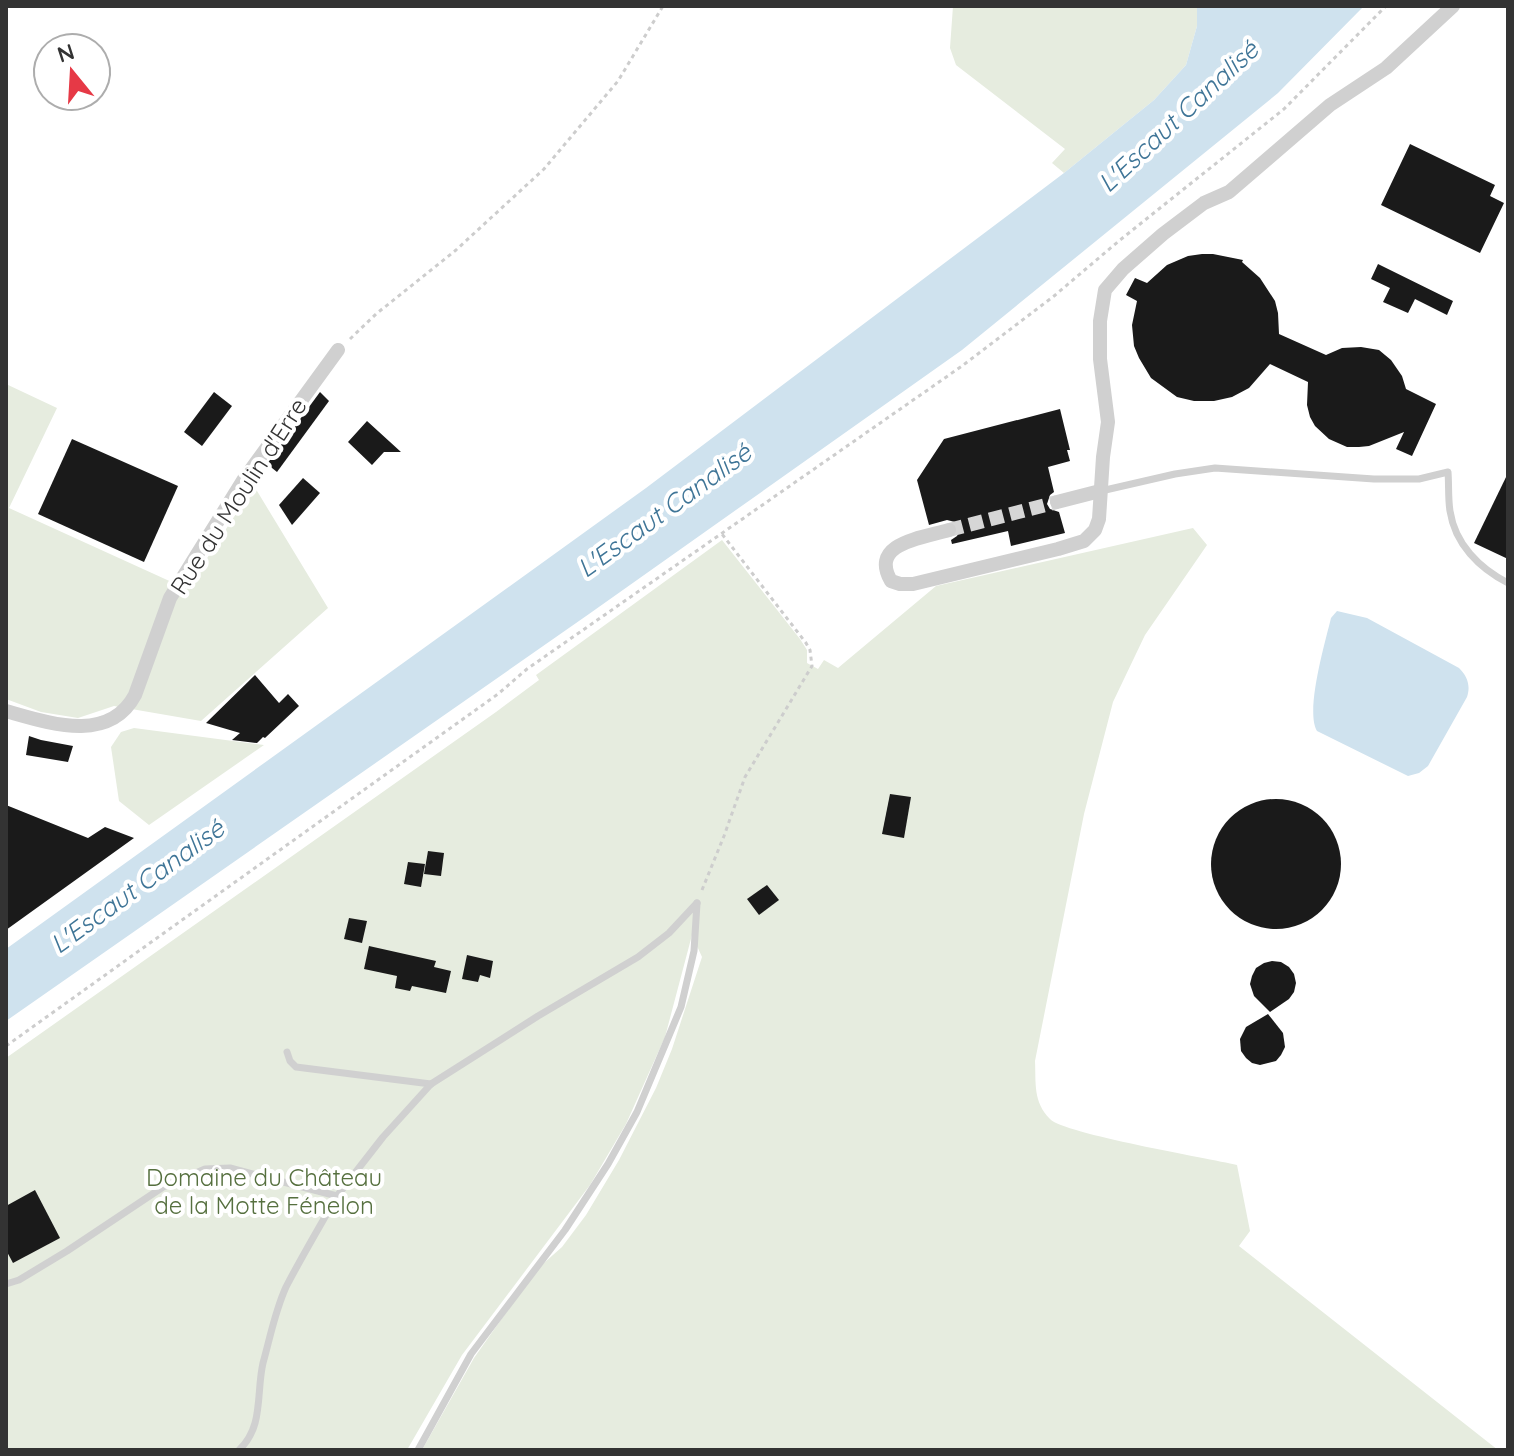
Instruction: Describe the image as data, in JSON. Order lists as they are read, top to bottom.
{
  "streets": {
    "street": ["Rue du Moulin d'Erre"]
  },
  "water": ["L'Escaut Canalisé"],
  "parks": ["Domaine du Château de la Motte Fénelon"],
  "north": "top"
}
